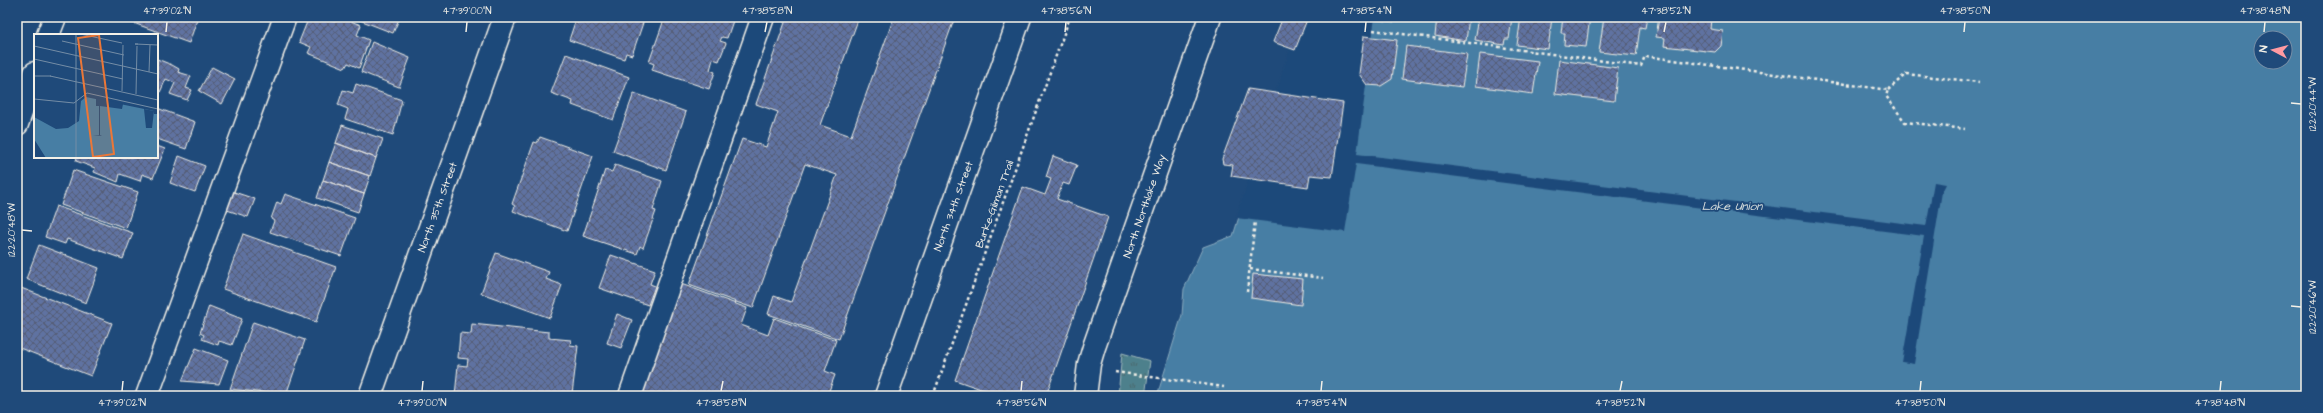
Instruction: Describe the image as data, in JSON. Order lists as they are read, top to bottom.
{
  "streets": {
    "street": ["North 34th Street", "North Northlake Way", "North 35th Street"],
    "path": ["Burke-Gilman Trail"]
  },
  "water": ["Lake Union"],
  "north": "left",
  "coordinates": [
    "47°39'02\"N",
    "47°39'00\"N",
    "47°38'58\"N",
    "47°38'56\"N",
    "47°38'54\"N",
    "47°38'52\"N",
    "47°38'50\"N",
    "47°38'48\"N",
    "122°20'44\"W",
    "122°20'48\"W",
    "122°20'46\"W"
  ]
}
